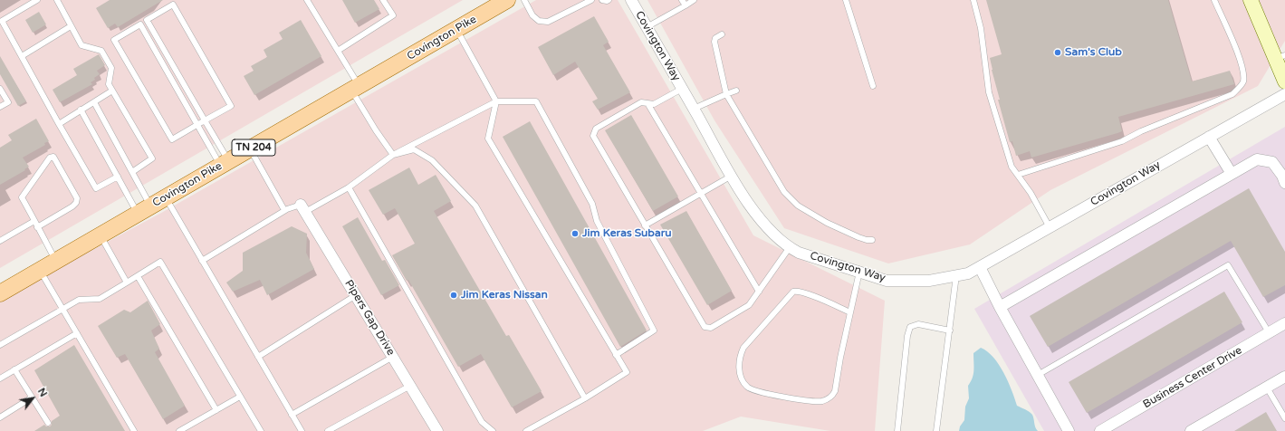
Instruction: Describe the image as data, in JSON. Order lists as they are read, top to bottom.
{
  "streets": {
    "main road": ["Covington Pike", "TN 204"],
    "street": ["Covington Way", "Pipers Gap Drive", "Business Center Drive"]
  },
  "places": ["Sam's Club", "Jim Keras Subaru", "Jim Keras Nissan"],
  "north": "top right"
}
